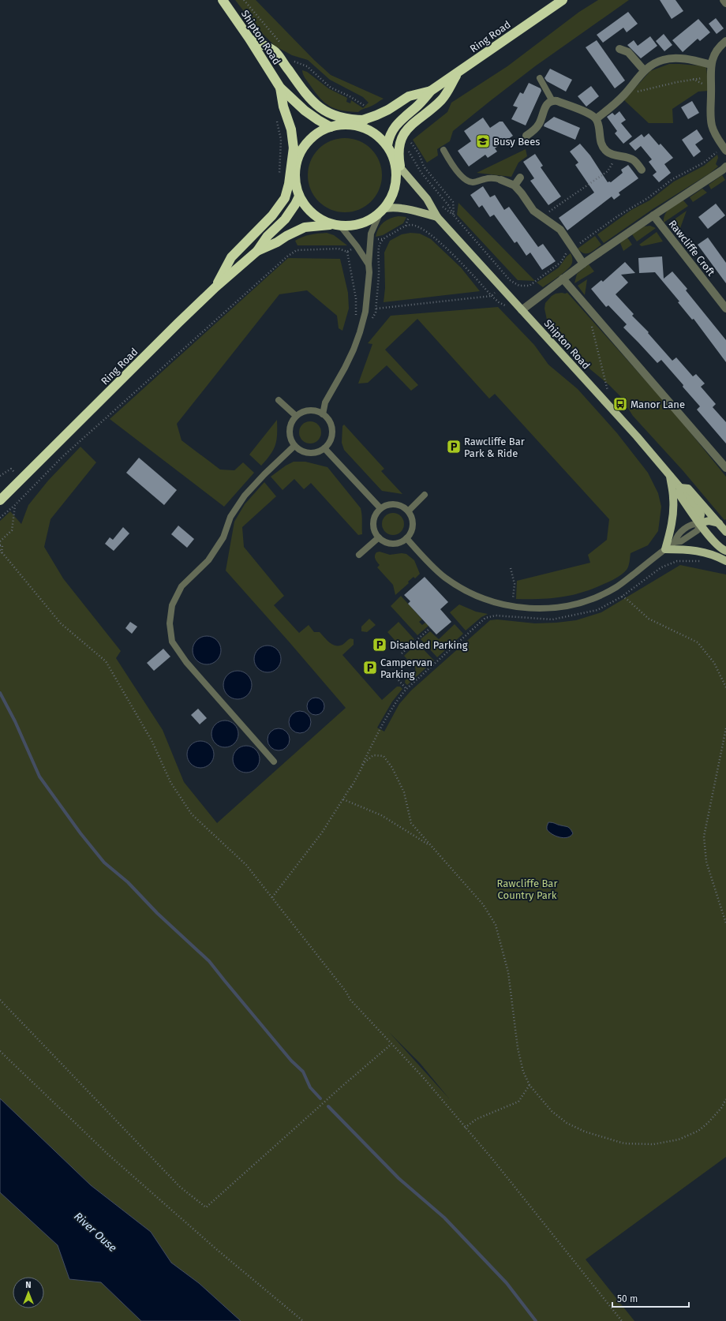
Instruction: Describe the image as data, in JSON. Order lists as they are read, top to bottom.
{
  "streets": {
    "highway": ["Ring Road", "Shipton Road"],
    "street": ["Rawcliffe Croft"]
  },
  "crossings": [
    ["Ring Road", "Shipton Road"]
  ],
  "water": ["River Ouse"],
  "parks": ["Rawcliffe Bar Country Park"],
  "places": {
    "school or university": ["Busy Bees"],
    "bus stop": ["Manor Lane"],
    "parking": ["Rawcliffe Bar Park & Ride", "Disabled Parking", "Campervan Parking"]
  },
  "scale_bar": "50 m",
  "north": "top"
}
